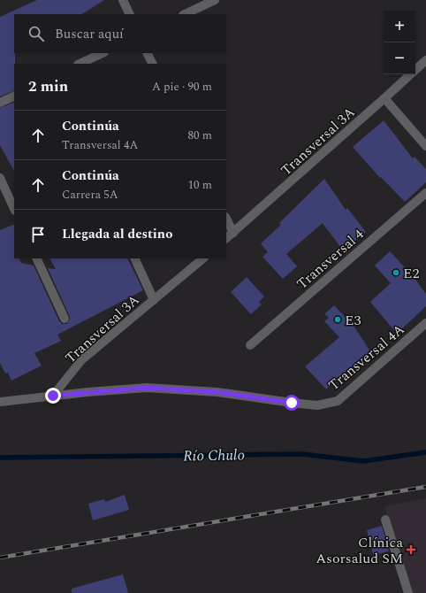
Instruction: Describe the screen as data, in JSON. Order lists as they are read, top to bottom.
{
  "streets": {
    "street": ["Transversal 3A", "Transversal 4", "Transversal 4A"]
  },
  "crossings": [
    ["Transversal 3A", "Transversal 4A"]
  ],
  "water": ["Río Chulo"],
  "places": {
    "other": ["E2", "E3"],
    "health": ["Clínica Asorsalud SM"]
  },
  "page": {
    "map_buttons": ["+", "−"],
    "search": "Buscar aquí",
    "heading": ["2 min", "A pie · 90 m"],
    "list": [
      ["Continúa", "Transversal 4A", "80 m"],
      ["Continúa", "Carrera 5A", "10 m"],
      "Llegada al destino"
    ]
  }
}
